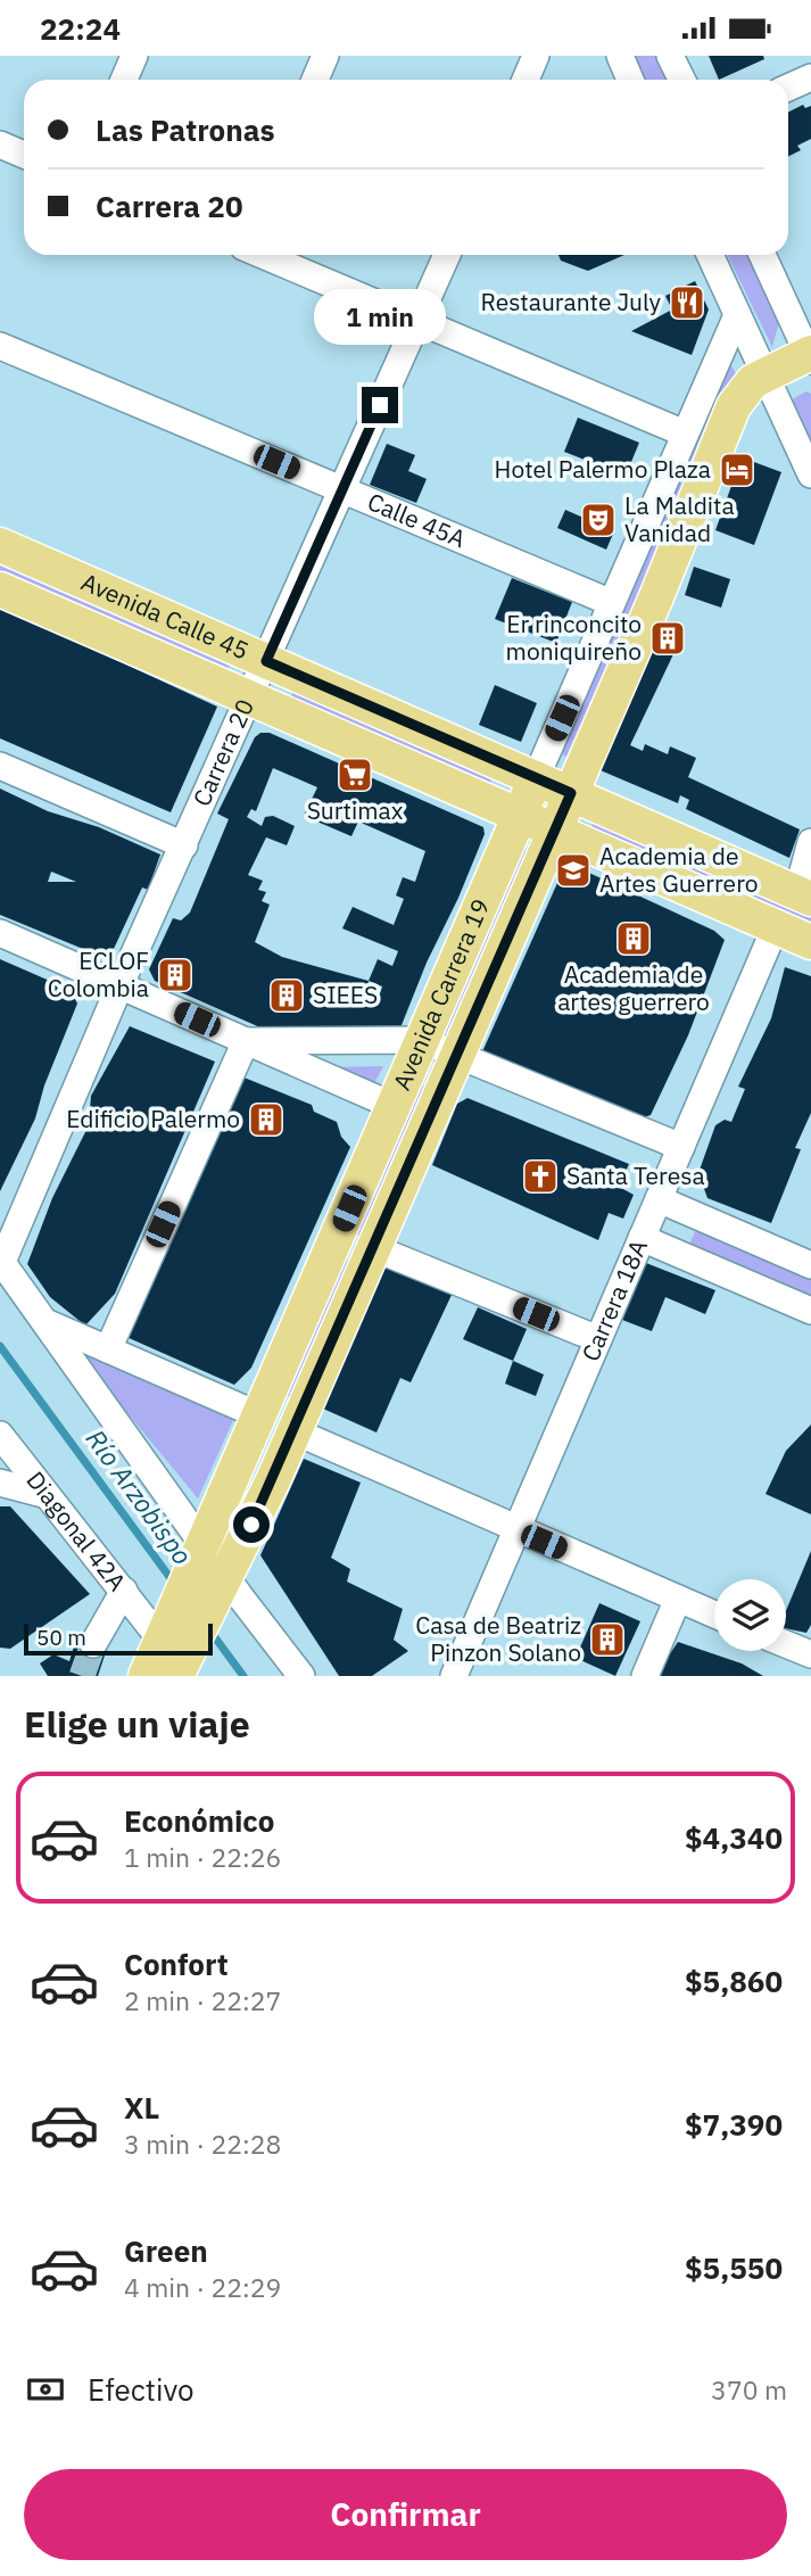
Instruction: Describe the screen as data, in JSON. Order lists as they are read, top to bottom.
{
  "streets": {
    "main road": ["Avenida Calle 45", "Avenida Carrera 19"],
    "street": [
      "Calle 45A",
      "Carrera 20",
      "Carrera 18A",
      "Diagonal 42A"
    ]
  },
  "crossings": [
    ["Calle 45A", "Carrera 20"],
    ["Calle 45A", "Avenida Carrera 19"],
    ["Avenida Calle 45", "Carrera 20"],
    ["Avenida Calle 45", "Avenida Carrera 19"],
    ["Avenida Calle 45", "Carrera 18A"],
    ["Avenida Carrera 19", "Diagonal 42A"]
  ],
  "water": ["Río Arzobispo"],
  "places": {
    "restaurant": ["Restaurante July"],
    "hotel": ["Hotel Palermo Plaza"],
    "theatre": ["La Maldita Vanidad"],
    "building": [
      "Er rinconcito moniquireño",
      "Academia de artes guerrero",
      "ECLOF Colombia",
      "SIEES",
      "Edificio Palermo",
      "Casa de Beatriz Pinzon Solano"
    ],
    "supermarket": ["Surtimax"],
    "school or university": ["Academia de Artes Guerrero"],
    "church": ["Santa Teresa"]
  },
  "scale_bar": "50 m",
  "page": {
    "status": "22:24",
    "banner": ["Las Patronas", "Carrera 20"],
    "bubble": "1 min",
    "scale": "50 m",
    "heading": "Elige un viaje",
    "list": [
      {
        "name": "Económico",
        "note": "1 min · 22:26",
        "value": "$4,340"
      },
      {
        "name": "Confort",
        "note": "2 min · 22:27",
        "value": "$5,860"
      },
      {
        "name": "XL",
        "note": "3 min · 22:28",
        "value": "$7,390"
      },
      {
        "name": "Green",
        "note": "4 min · 22:29",
        "value": "$5,550"
      }
    ],
    "pay": ["Efectivo", "370 m"],
    "buttons": "Confirmar"
  }
}
